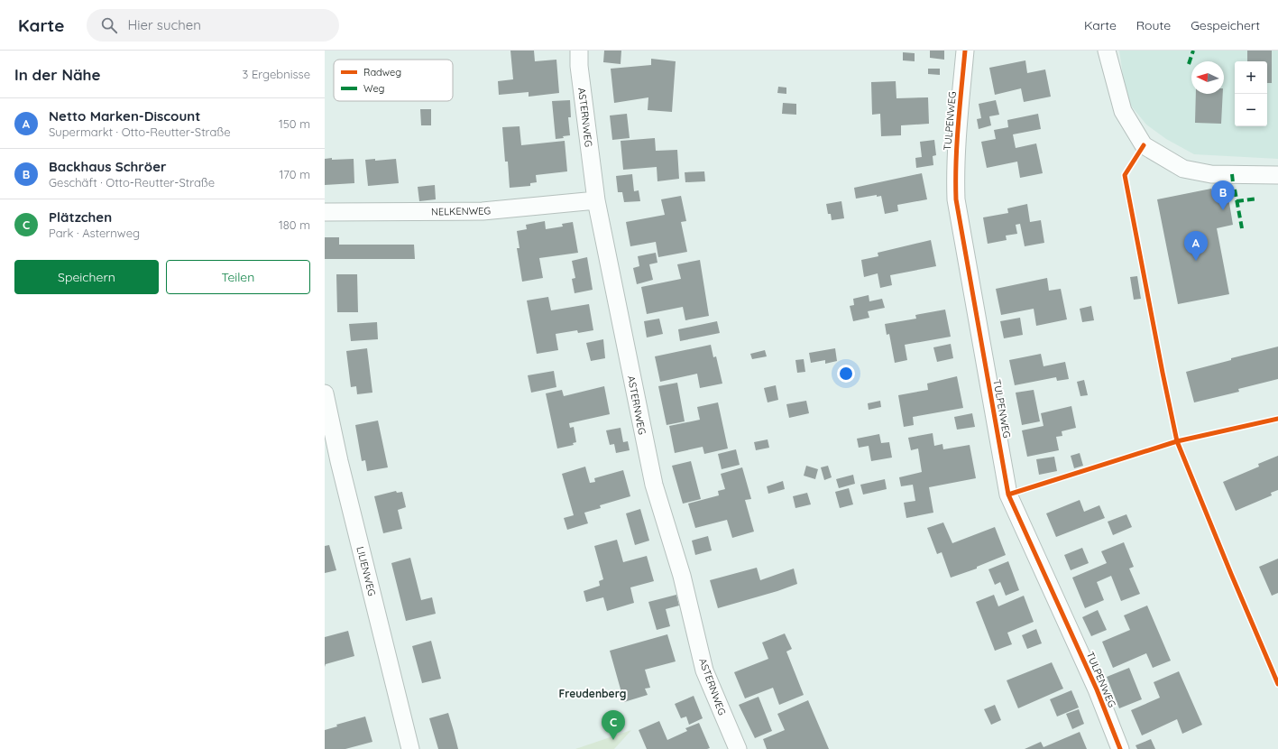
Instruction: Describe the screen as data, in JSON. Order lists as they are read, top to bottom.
{
  "streets": {
    "street": [
      "ASTERNWEG",
      "TULPENWEG",
      "NELKENWEG",
      "LILIENWEG"
    ]
  },
  "crossings": [
    ["ASTERNWEG", "NELKENWEG"]
  ],
  "districts": ["Freudenberg"],
  "legend": ["Radweg", "Weg"],
  "north": "left",
  "page": {
    "header": "Karte",
    "search": "Hier suchen",
    "nav": ["Karte", "Route", "Gespeichert"],
    "heading": ["In der Nähe", "3 Ergebnisse"],
    "map_buttons": ["+", "−"],
    "list": [
      {
        "mark": "A",
        "name": "Netto Marken-Discount",
        "note": "Supermarkt · Otto-Reutter-Straße",
        "value": "150 m"
      },
      {
        "mark": "B",
        "name": "Backhaus Schröer",
        "note": "Geschäft · Otto-Reutter-Straße",
        "value": "170 m"
      },
      {
        "mark": "C",
        "name": "Plätzchen",
        "note": "Park · Asternweg",
        "value": "180 m"
      }
    ],
    "pins": ["B", "A", "C"],
    "buttons": ["Speichern", "Teilen"]
  }
}
